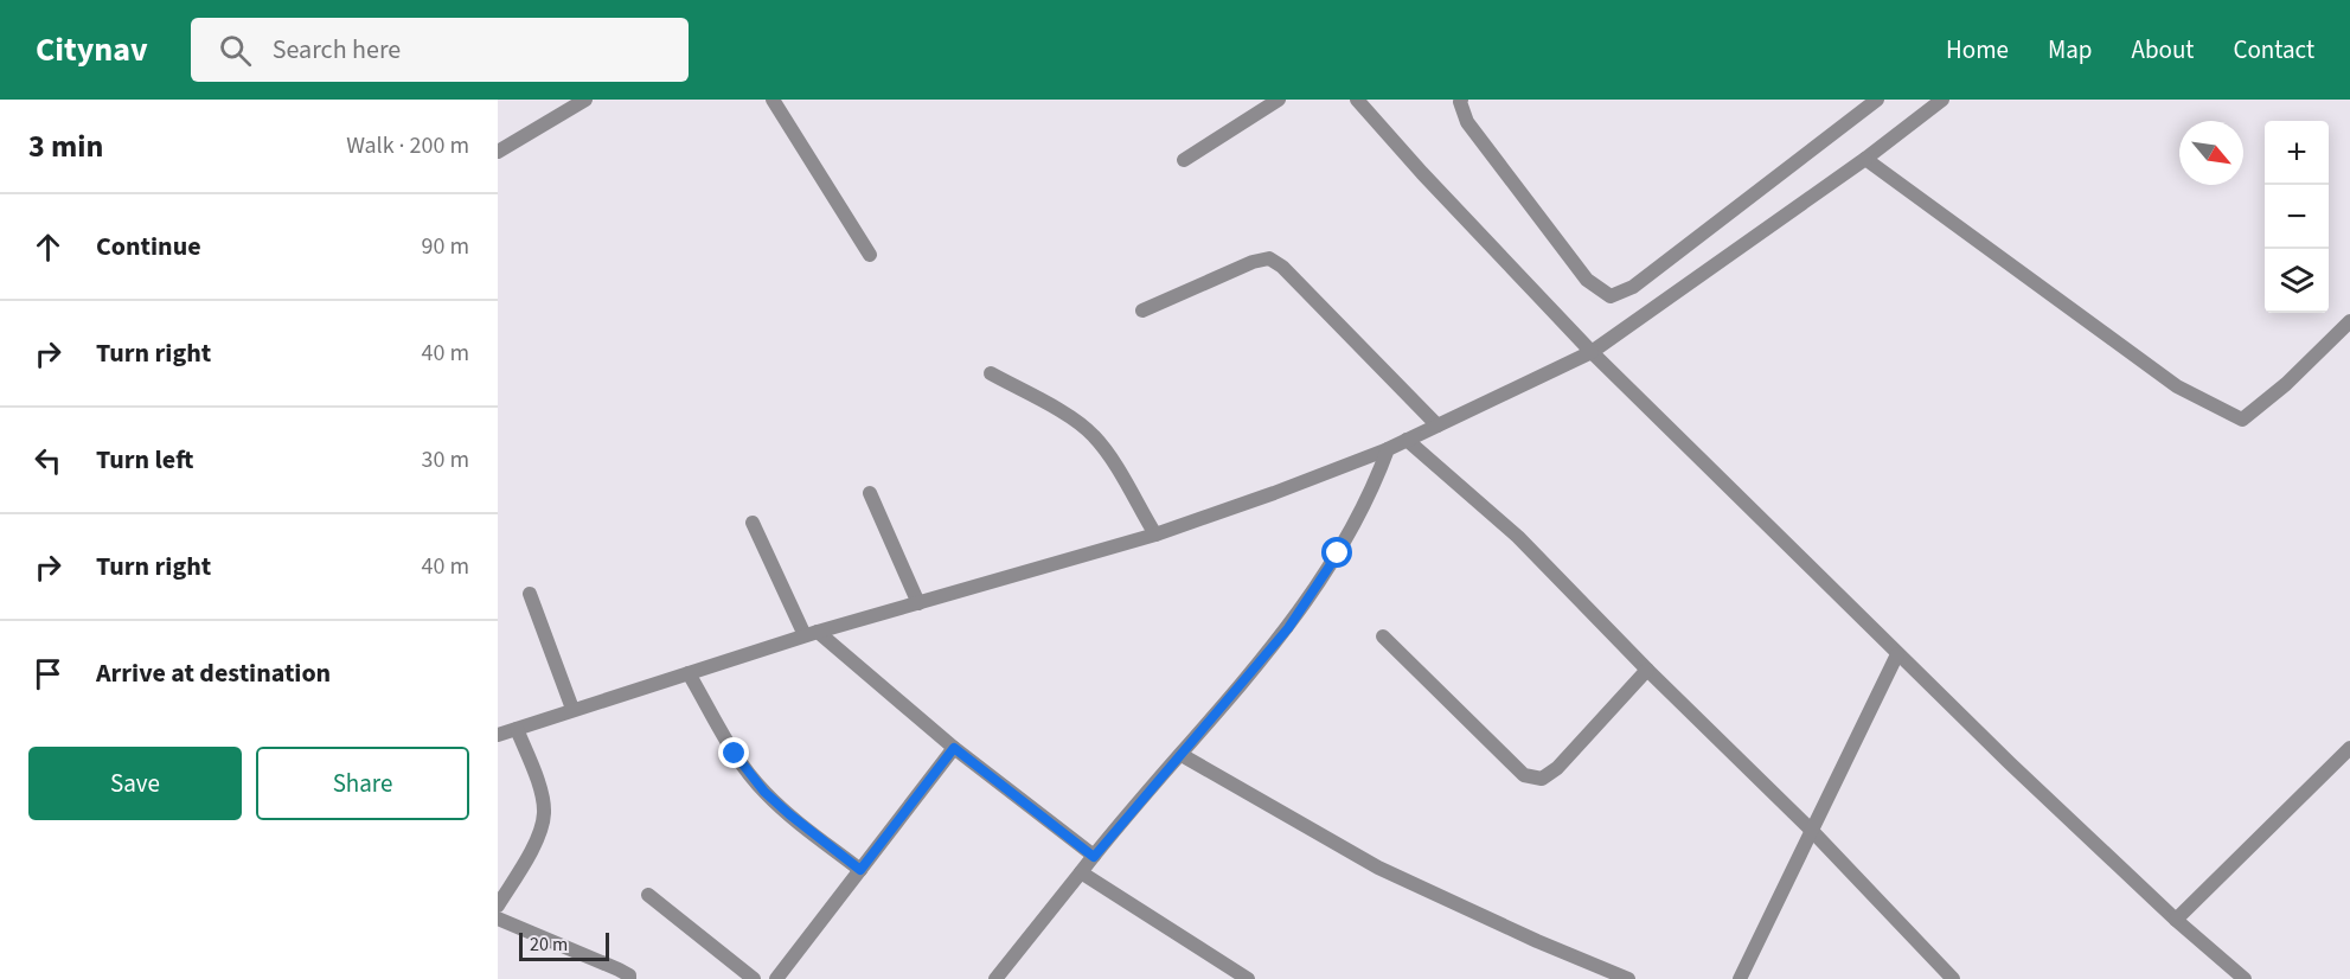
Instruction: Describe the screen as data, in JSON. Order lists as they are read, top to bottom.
{
  "scale_bar": "20 m",
  "north": "bottom right",
  "page": {
    "header": "Citynav",
    "search": "Search here",
    "nav": [
      "Home",
      "Map",
      "About",
      "Contact"
    ],
    "heading": ["3 min", "Walk · 200 m"],
    "map_buttons": ["+", "−"],
    "list": [
      ["Continue", "90 m"],
      ["Turn right", "40 m"],
      ["Turn left", "30 m"],
      ["Turn right", "40 m"],
      "Arrive at destination"
    ],
    "buttons": ["Save", "Share"],
    "scale": "20 m"
  }
}
